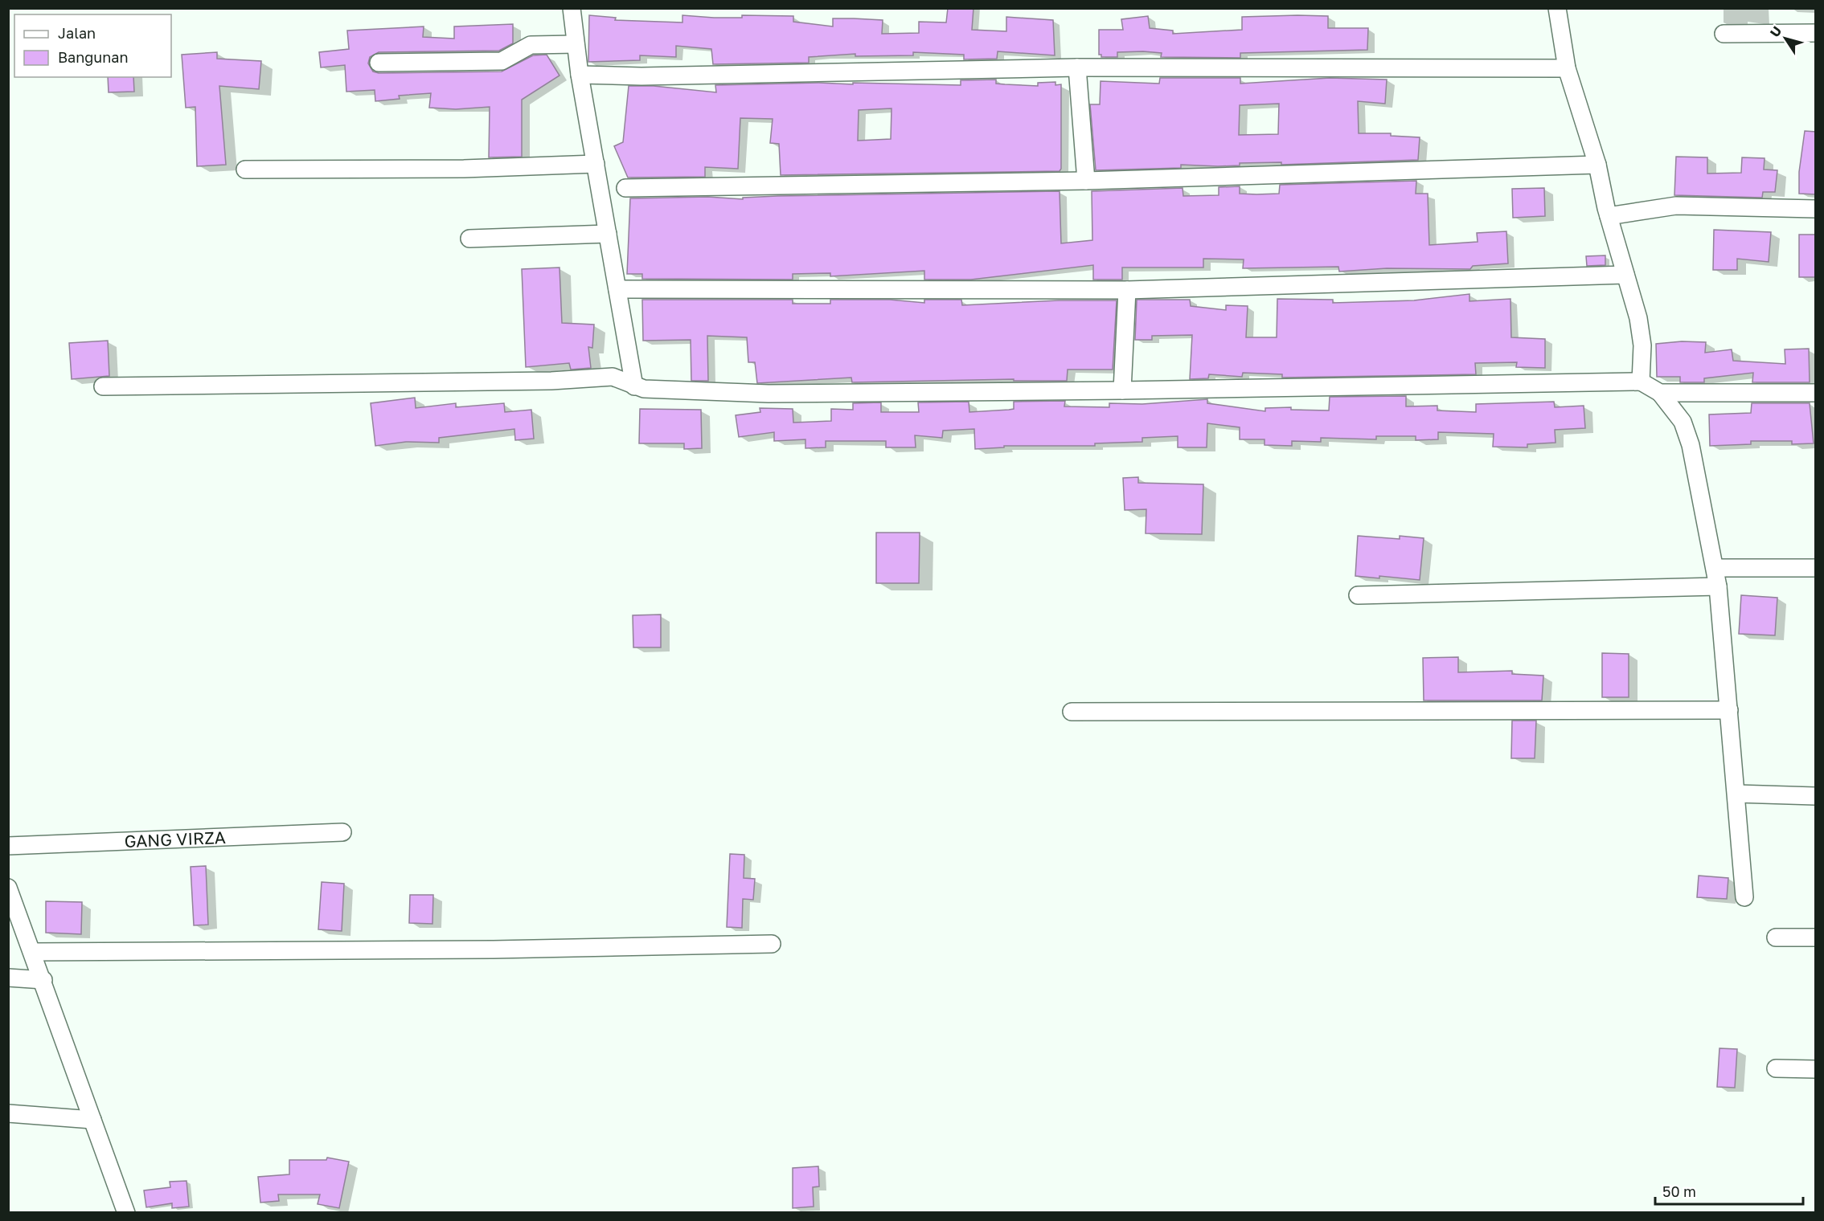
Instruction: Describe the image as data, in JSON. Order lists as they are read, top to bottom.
{
  "streets": {
    "street": ["GANG VIRZA"]
  },
  "legend": ["Jalan", "Bangunan"],
  "scale_bar": "50 m",
  "north": "top left"
}
